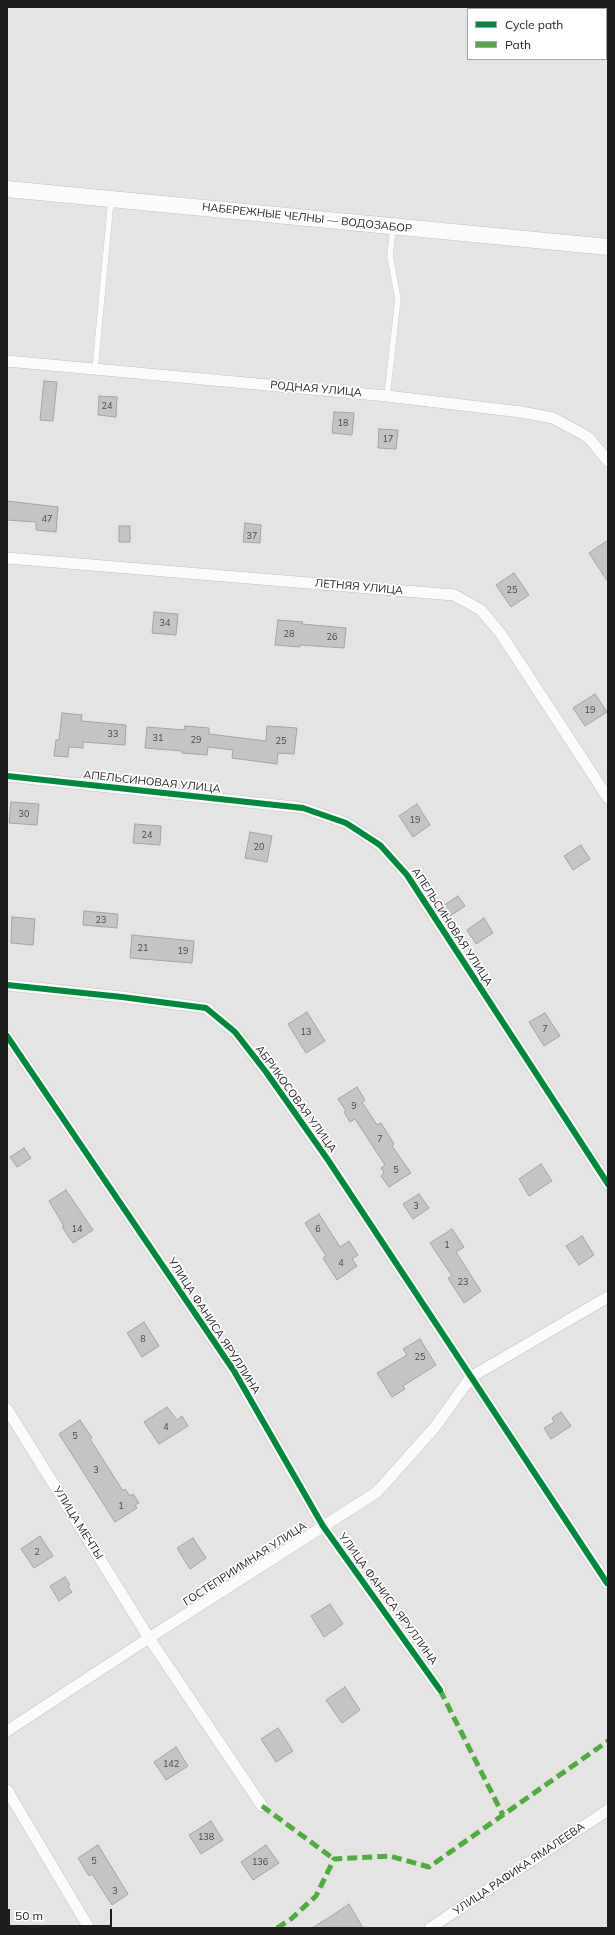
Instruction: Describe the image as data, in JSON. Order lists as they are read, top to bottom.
{
  "streets": {
    "main road": ["НАБЕРЕЖНЫЕ ЧЕЛНЫ — ВОДОЗАБОР"],
    "street": [
      "РОДНАЯ УЛИЦА",
      "ЛЕТНЯЯ УЛИЦА",
      "АПЕЛЬСИНОВАЯ УЛИЦА",
      "АБРИКОСОВАЯ УЛИЦА",
      "УЛИЦА ФАНИСА ЯРУЛЛИНА",
      "УЛИЦА МЕЧТЫ",
      "ГОСТЕПРИИМНАЯ УЛИЦА",
      "УЛИЦА РАФИКА ЯМАЛЕЕВА"
    ]
  },
  "crossings": [
    ["АБРИКОСОВАЯ УЛИЦА", "ГОСТЕПРИИМНАЯ УЛИЦА"],
    ["УЛИЦА ФАНИСА ЯРУЛЛИНА", "ГОСТЕПРИИМНАЯ УЛИЦА"],
    ["УЛИЦА МЕЧТЫ", "ГОСТЕПРИИМНАЯ УЛИЦА"]
  ],
  "house_numbers": [
    "24",
    "18",
    "17",
    "47",
    "37",
    "25",
    "34",
    "28",
    "26",
    "19",
    "33",
    "31",
    "29",
    "25",
    "30",
    "19",
    "24",
    "20",
    "23",
    "21",
    "19",
    "7",
    "13",
    "9",
    "7",
    "5",
    "3",
    "14",
    "6",
    "1",
    "4",
    "23",
    "8",
    "25",
    "4",
    "5",
    "3",
    "1",
    "2",
    "142",
    "138",
    "5",
    "136",
    "3"
  ],
  "legend": ["Cycle path", "Path"],
  "scale_bar": "50 m"
}
